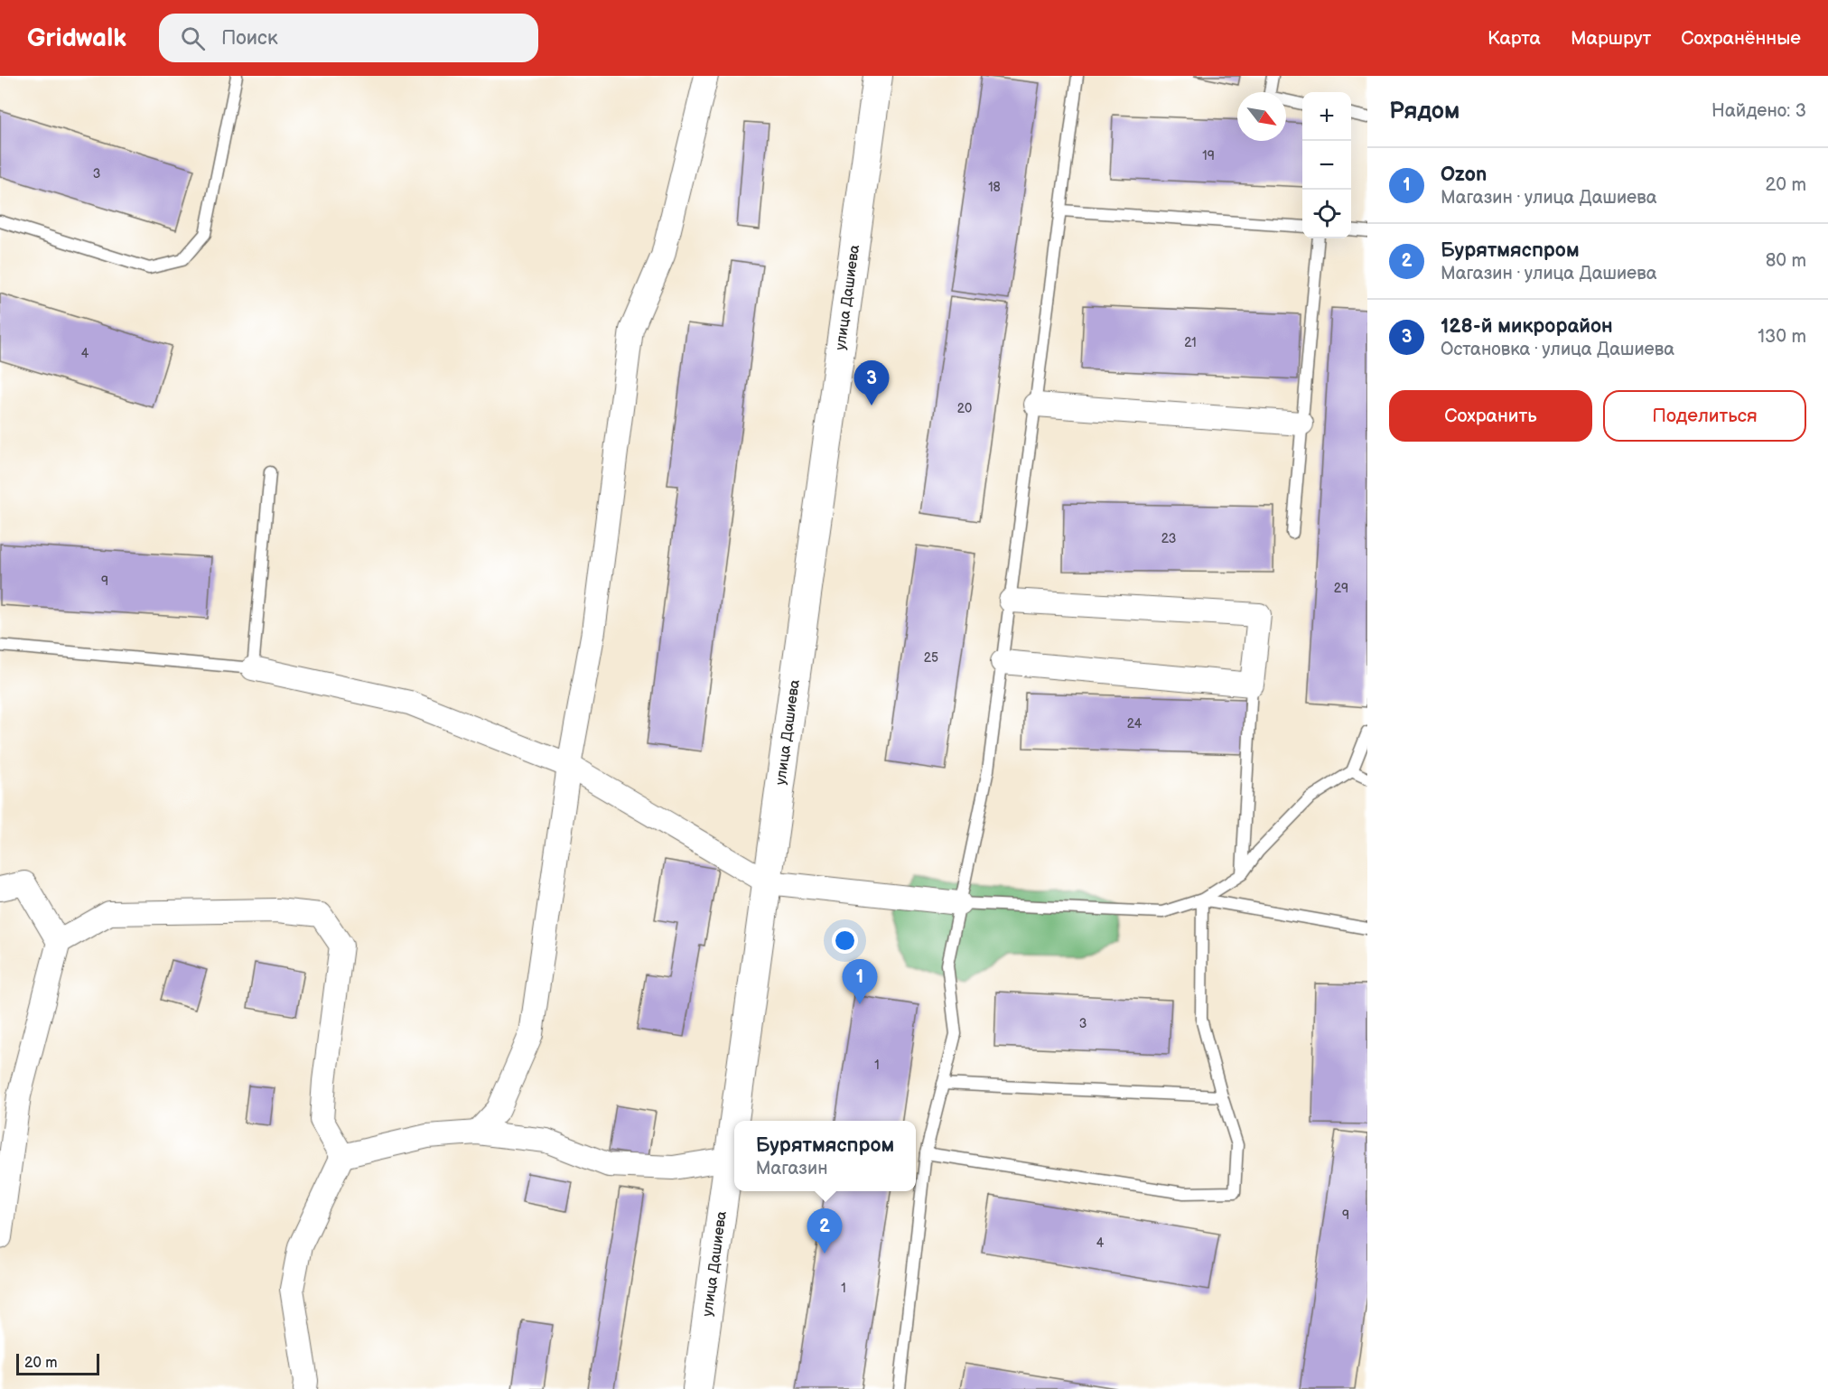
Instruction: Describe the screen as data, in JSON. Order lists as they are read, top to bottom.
{
  "streets": {
    "street": ["улица Дашиева"]
  },
  "house_numbers": [
    "19",
    "3",
    "18",
    "21",
    "4",
    "20",
    "23",
    "9",
    "29",
    "25",
    "24",
    "3",
    "1",
    "9",
    "4",
    "1"
  ],
  "scale_bar": "20 m",
  "north": "bottom right",
  "page": {
    "header": "Gridwalk",
    "search": "Поиск",
    "nav": ["Карта", "Маршрут", "Сохранённые"],
    "heading": ["Рядом", "Найдено: 3"],
    "map_buttons": ["+", "−"],
    "list": [
      {
        "mark": "1",
        "name": "Ozon",
        "note": "Магазин · улица Дашиева",
        "value": "20 m"
      },
      {
        "mark": "2",
        "name": "Бурятмяспром",
        "note": "Магазин · улица Дашиева",
        "value": "80 m"
      },
      {
        "mark": "3",
        "name": "128-й микрорайон",
        "note": "Остановка · улица Дашиева",
        "value": "130 m"
      }
    ],
    "pins": ["3", "1", "2"],
    "buttons": ["Сохранить", "Поделиться"],
    "popup": ["Бурятмяспром", "Магазин"],
    "scale": "20 m"
  }
}
